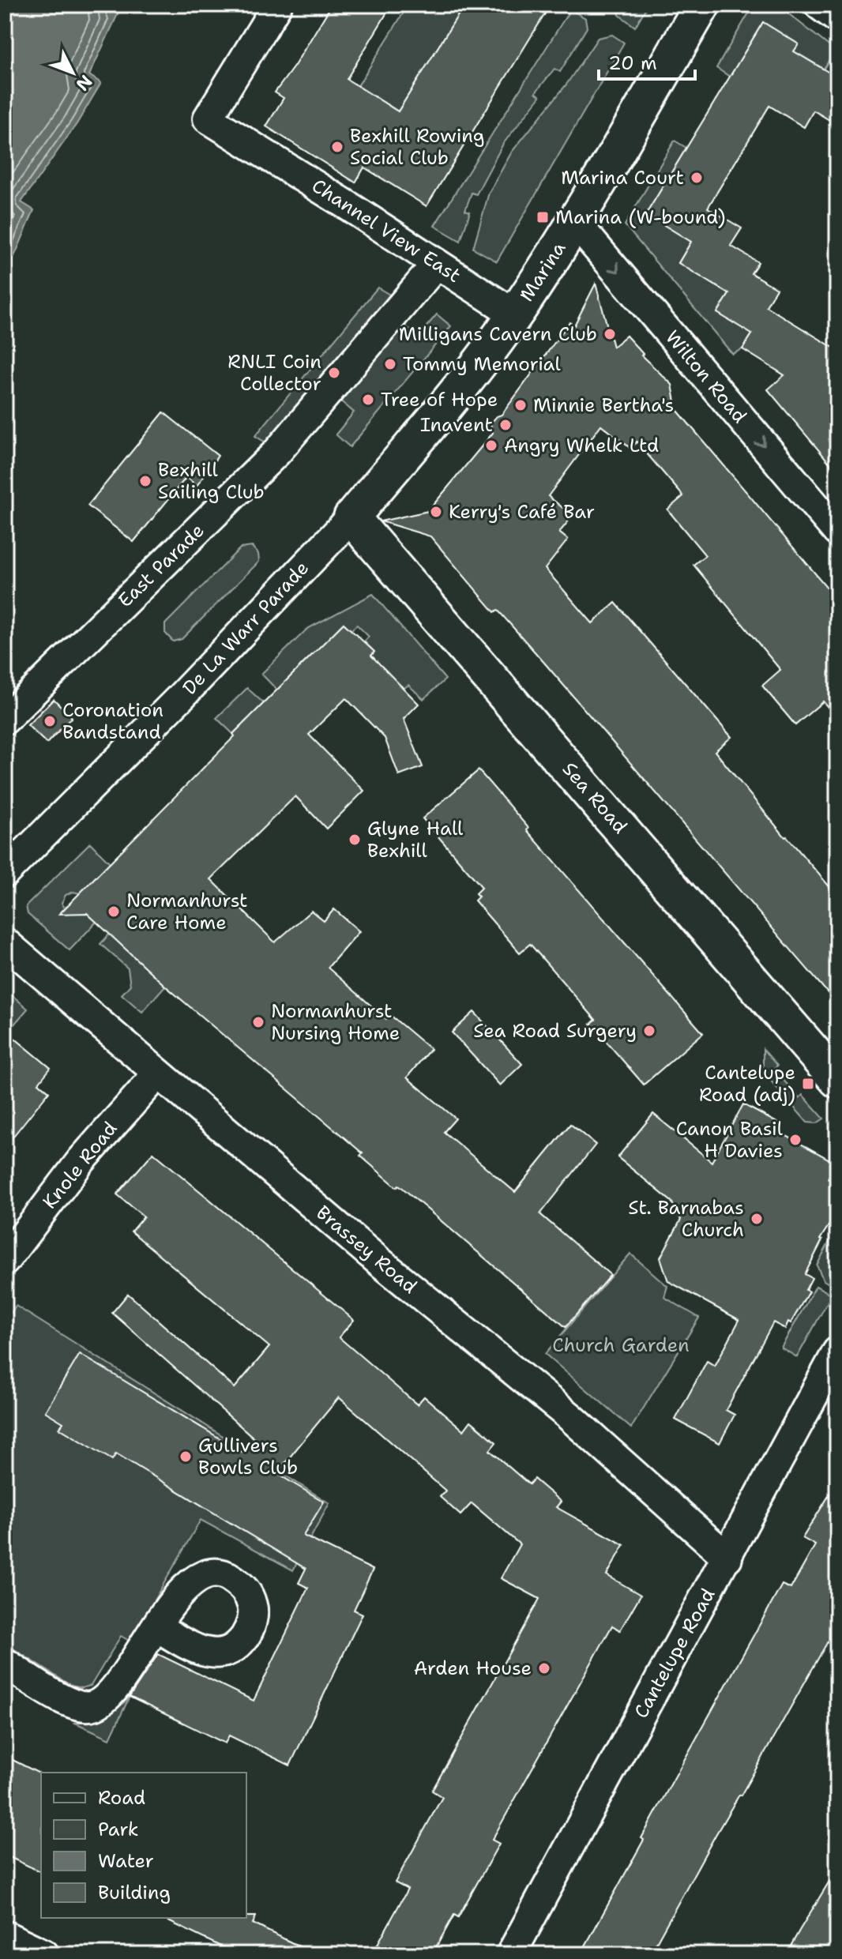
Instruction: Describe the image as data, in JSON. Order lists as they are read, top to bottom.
{
  "streets": {
    "main road": ["Marina", "Sea Road"],
    "street": [
      "Channel View East",
      "Wilton Road",
      "East Parade",
      "De La Warr Parade",
      "Knole Road",
      "Brassey Road",
      "Cantelupe Road"
    ]
  },
  "crossings": [
    ["Channel View East", "Marina"],
    ["Channel View East", "East Parade"],
    ["Marina", "Wilton Road"],
    ["Marina", "De La Warr Parade"],
    ["Marina", "Sea Road"],
    ["De La Warr Parade", "Sea Road"],
    ["Knole Road", "Brassey Road"],
    ["Brassey Road", "Cantelupe Road"]
  ],
  "one_way": ["Wilton Road"],
  "parks": ["Church Garden"],
  "places": {
    "other": [
      "Bexhill Rowing Social Club",
      "Marina Court",
      "Milligans Cavern Club",
      "Tommy Memorial",
      "RNLI Coin Collector",
      "Tree of Hope",
      "Minnie Bertha's",
      "Inavent",
      "Angry Whelk Ltd",
      "Bexhill Sailing Club",
      "Kerry's Café Bar",
      "Coronation Bandstand",
      "Glyne Hall Bexhill",
      "Normanhurst Care Home",
      "Normanhurst Nursing Home",
      "Sea Road Surgery",
      "Canon Basil H Davies",
      "St. Barnabas Church",
      "Gullivers Bowls Club",
      "Arden House"
    ],
    "transit": ["Marina (W-bound)", "Cantelupe Road (adj)"]
  },
  "legend": [
    "Road",
    "Park",
    "Water",
    "Building"
  ],
  "scale_bar": "20 m",
  "north": "bottom right"
}
